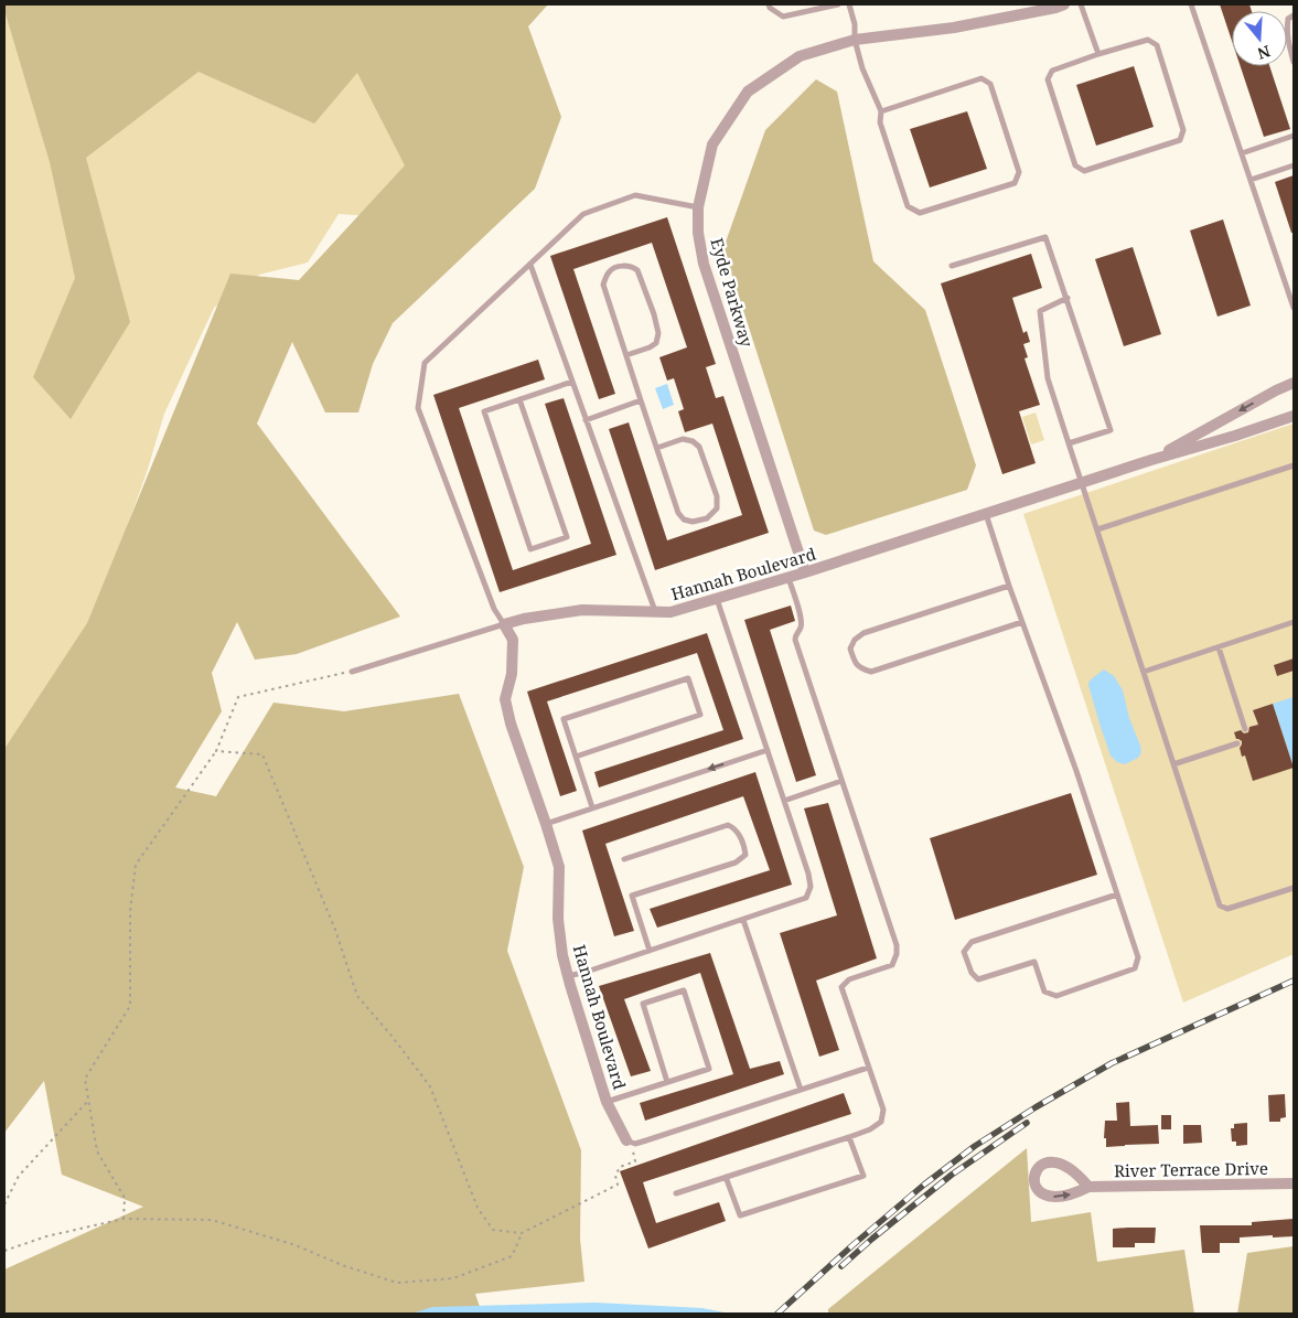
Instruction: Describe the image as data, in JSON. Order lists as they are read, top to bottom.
{
  "streets": {
    "street": ["Eyde Parkway", "Hannah Boulevard", "River Terrace Drive"]
  },
  "crossings": [
    ["Eyde Parkway", "Hannah Boulevard"]
  ],
  "north": "bottom"
}
